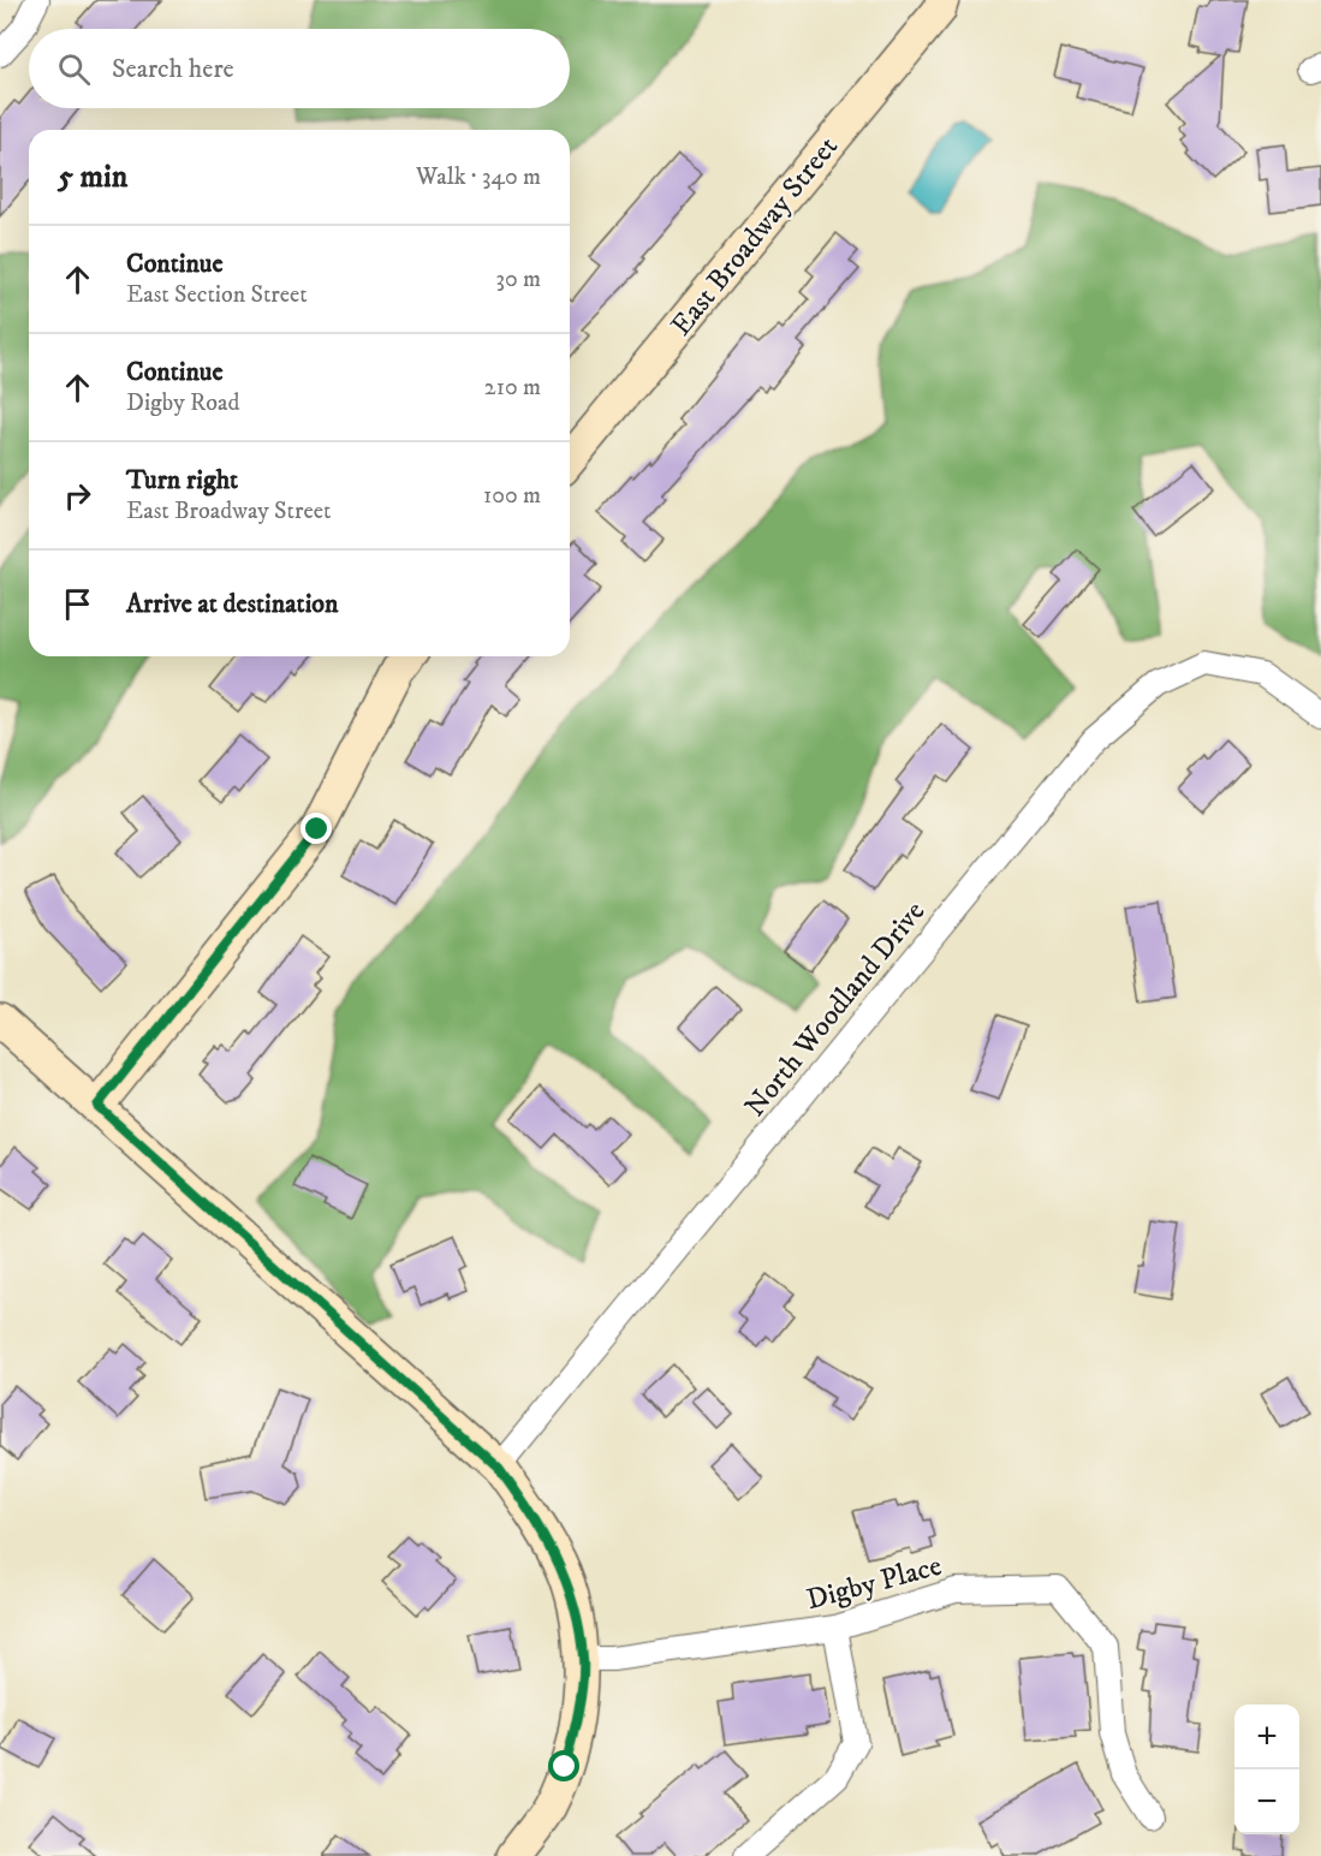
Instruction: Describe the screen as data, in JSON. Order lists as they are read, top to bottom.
{
  "streets": {
    "street": ["East Broadway Street", "North Woodland Drive", "Digby Place"]
  },
  "page": {
    "search": "Search here",
    "heading": ["5 min", "Walk · 340 m"],
    "list": [
      ["Continue", "East Section Street", "30 m"],
      ["Continue", "Digby Road", "210 m"],
      ["Turn right", "East Broadway Street", "100 m"],
      "Arrive at destination"
    ],
    "map_buttons": ["+", "−"]
  }
}
